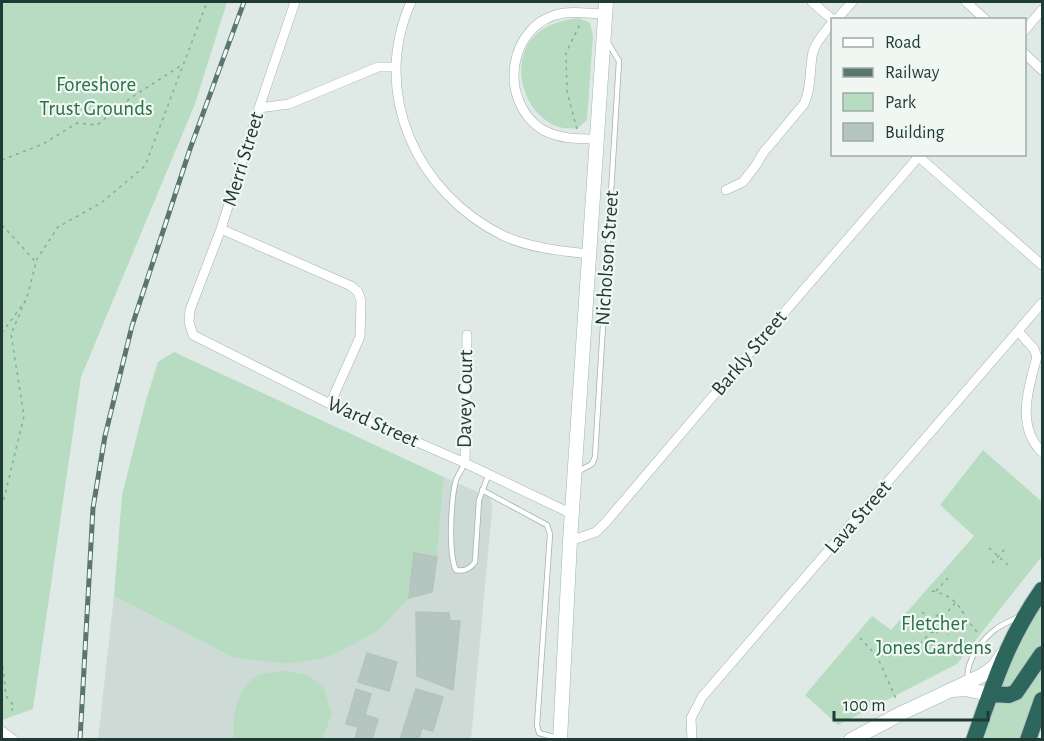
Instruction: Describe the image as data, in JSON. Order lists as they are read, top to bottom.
{
  "streets": {
    "street": [
      "Merri Street",
      "Nicholson Street",
      "Barkly Street",
      "Davey Court",
      "Ward Street",
      "Lava Street"
    ]
  },
  "crossings": [
    ["Merri Street", "Ward Street"],
    ["Nicholson Street", "Barkly Street"],
    ["Nicholson Street", "Ward Street"],
    ["Davey Court", "Ward Street"]
  ],
  "parks": ["Foreshore Trust Grounds", "Fletcher Jones Gardens"],
  "legend": [
    "Road",
    "Railway",
    "Park",
    "Building"
  ],
  "scale_bar": "100 m"
}
